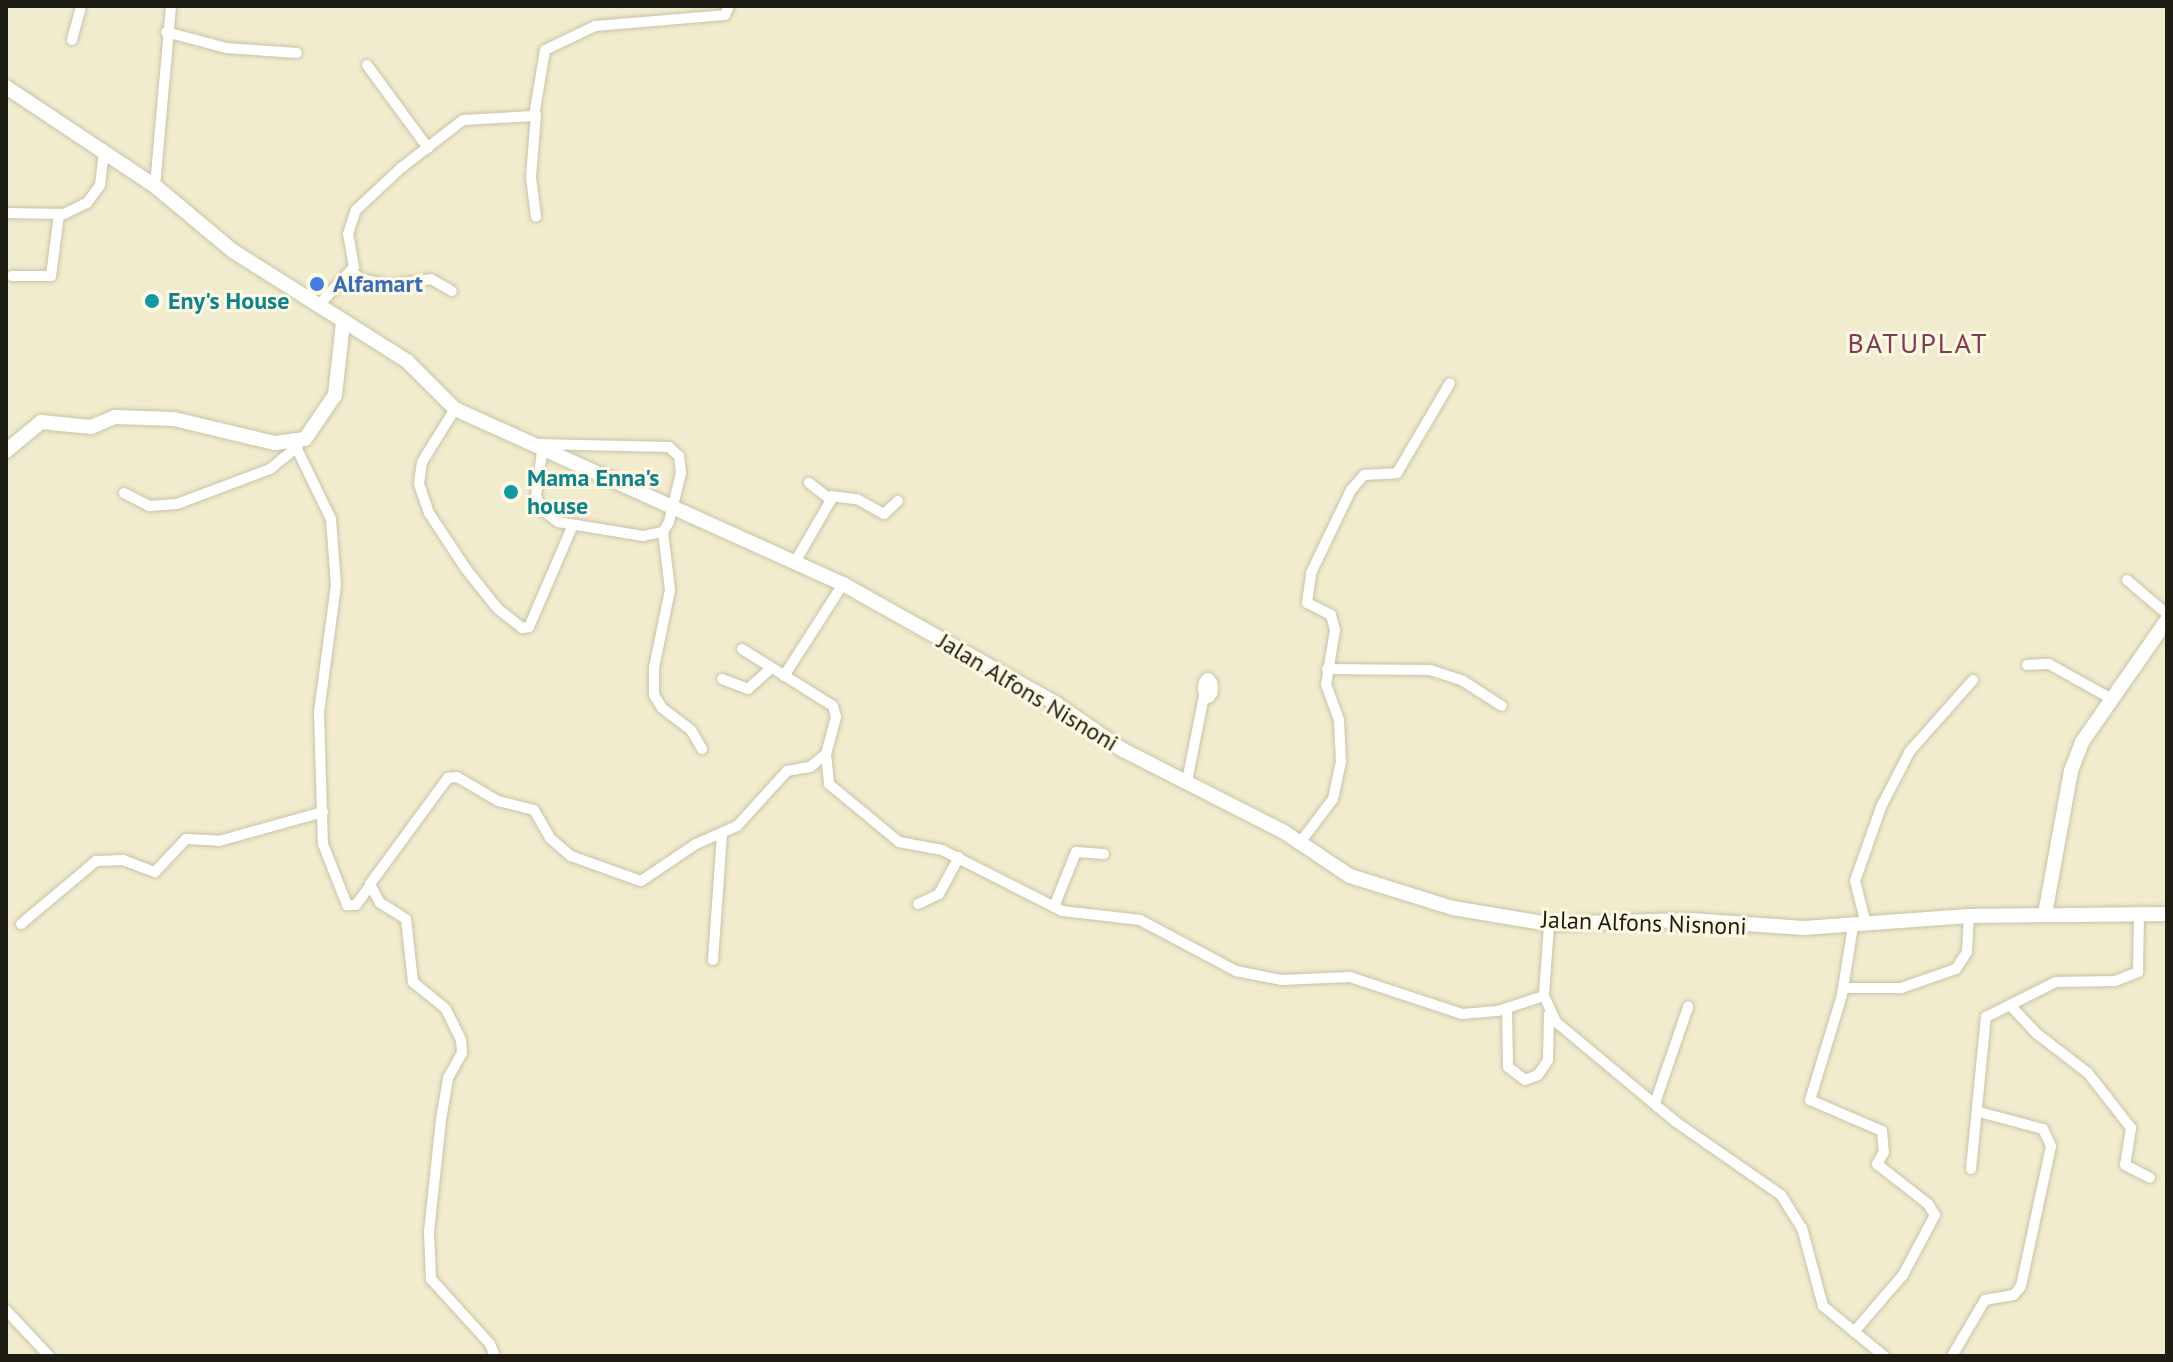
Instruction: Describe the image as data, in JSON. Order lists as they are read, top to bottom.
{
  "streets": {
    "main road": ["Jalan Alfons Nisnoni"]
  },
  "districts": ["BATUPLAT"],
  "places": ["Alfamart", "Eny's House", "Mama Enna's house"]
}
